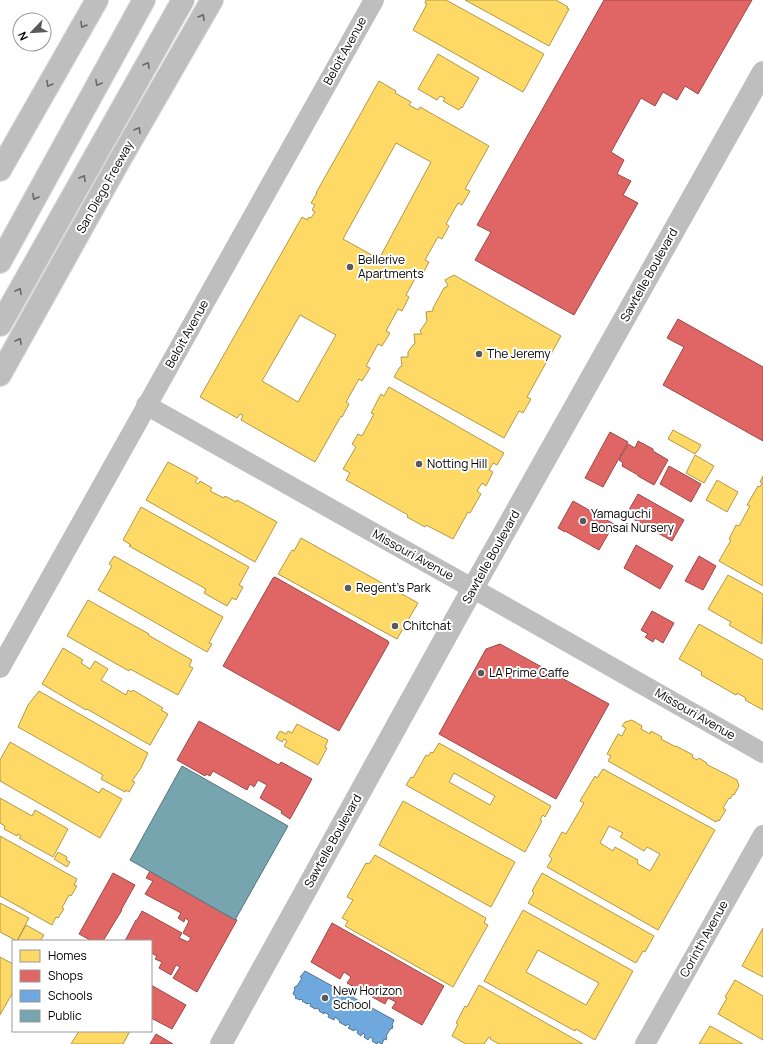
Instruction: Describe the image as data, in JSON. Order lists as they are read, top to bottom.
{
  "streets": {
    "main road": ["San Diego Freeway", "Sawtelle Boulevard"],
    "street": ["Beloit Avenue", "Missouri Avenue", "Corinth Avenue"]
  },
  "crossings": [
    ["Beloit Avenue", "Missouri Avenue"],
    ["Sawtelle Boulevard", "Missouri Avenue"]
  ],
  "places": [
    "Bellerive Apartments",
    "The Jeremy",
    "Notting Hill",
    "Yamaguchi Bonsai Nursery",
    "Regent's Park",
    "Chitchat",
    "LA Prime Caffe",
    "New Horizon School"
  ],
  "legend": [
    "Homes",
    "Shops",
    "Schools",
    "Public"
  ],
  "north": "bottom left"
}
